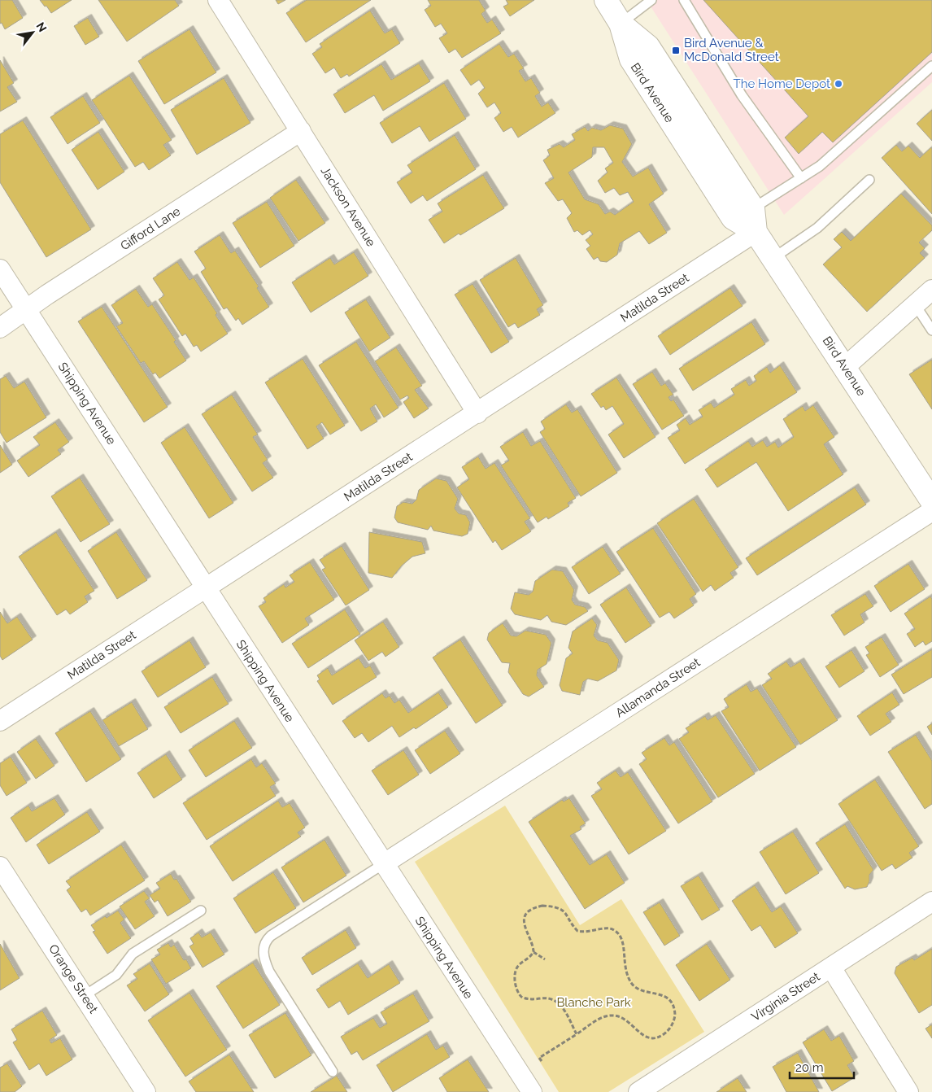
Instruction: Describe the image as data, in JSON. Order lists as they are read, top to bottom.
{
  "streets": {
    "street": [
      "Bird Avenue",
      "Jackson Avenue",
      "Gifford Lane",
      "Matilda Street",
      "Shipping Avenue",
      "Allamanda Street",
      "Orange Street",
      "Virginia Street"
    ]
  },
  "crossings": [
    ["Bird Avenue", "Matilda Street"],
    ["Jackson Avenue", "Gifford Lane"],
    ["Jackson Avenue", "Matilda Street"],
    ["Gifford Lane", "Shipping Avenue"],
    ["Matilda Street", "Shipping Avenue"],
    ["Shipping Avenue", "Allamanda Street"]
  ],
  "parks": ["Blanche Park"],
  "places": {
    "transit": ["Bird Avenue & McDonald Street"],
    "other": ["The Home Depot"]
  },
  "scale_bar": "20 m",
  "north": "top right"
}
